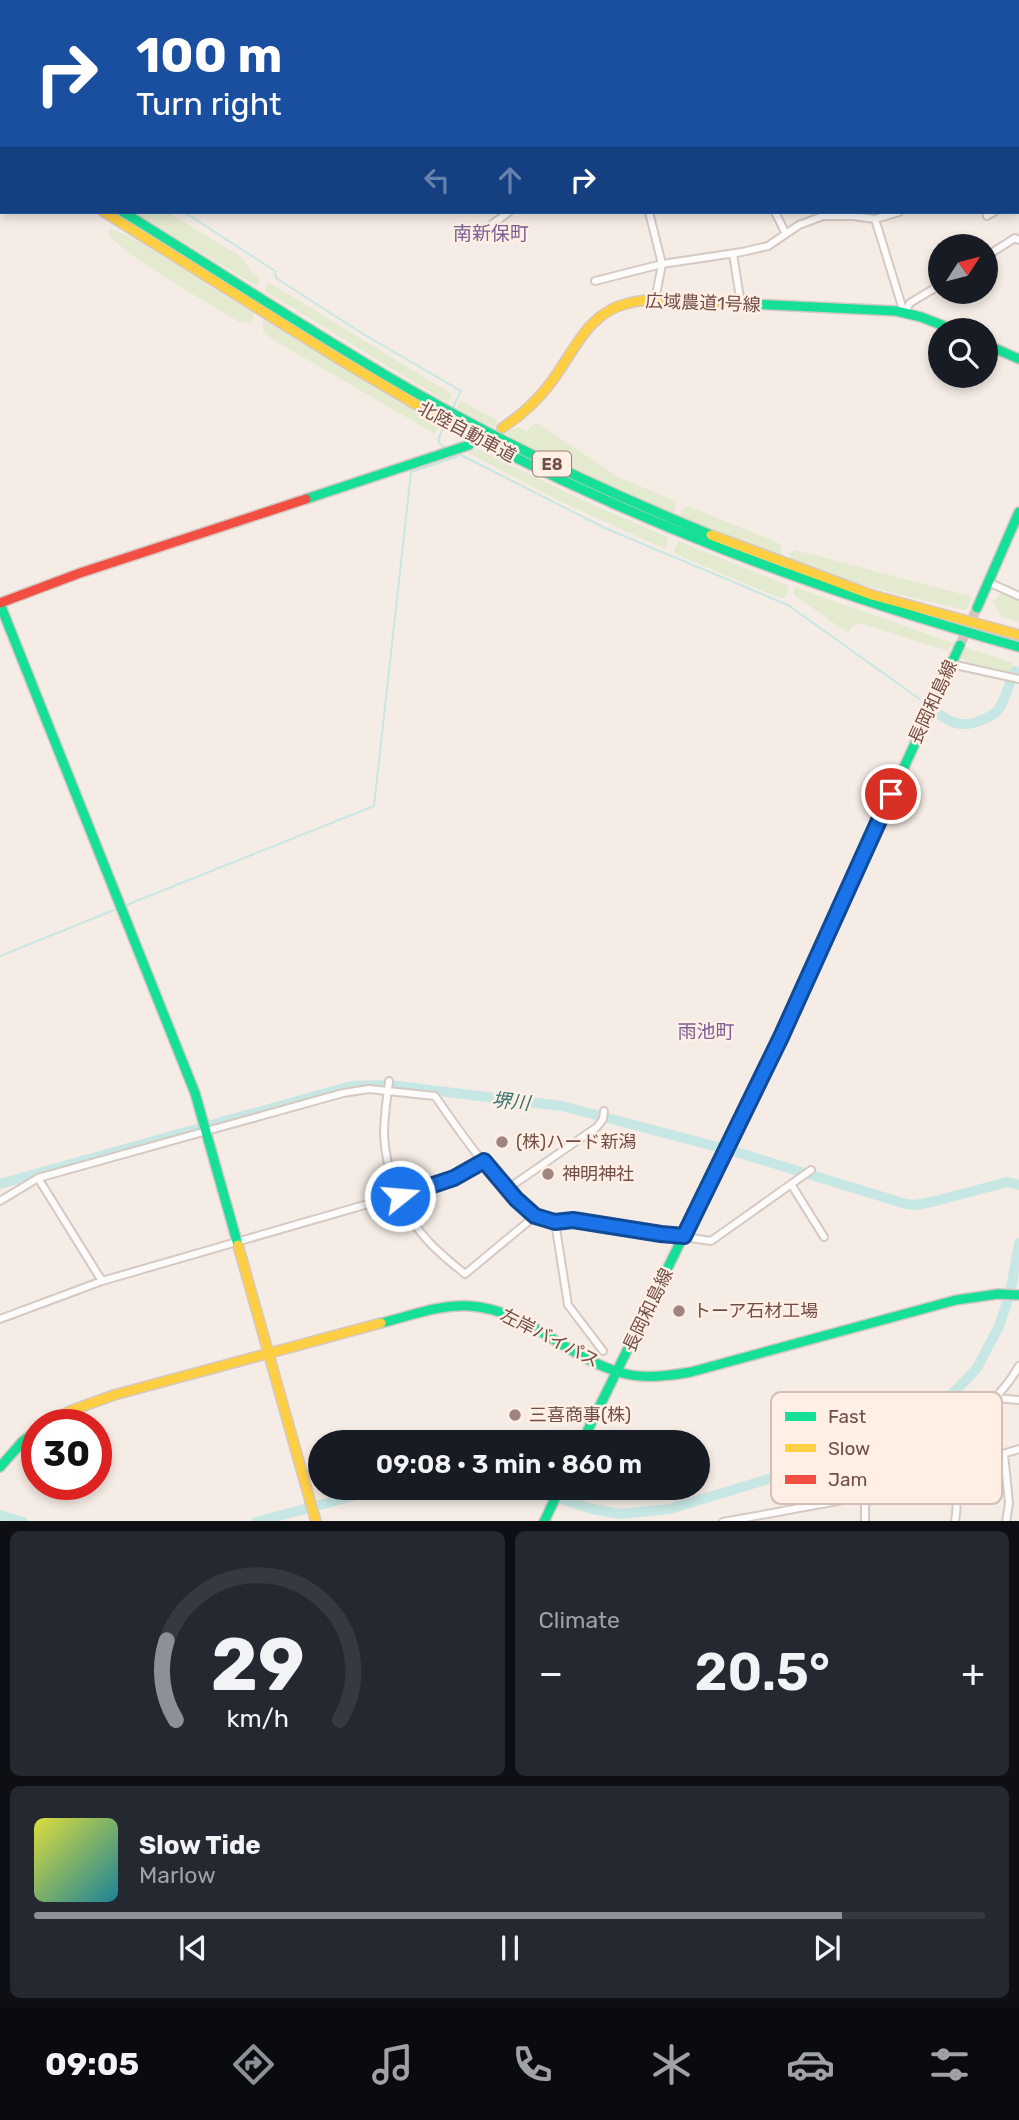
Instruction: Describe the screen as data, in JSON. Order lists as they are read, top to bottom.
{
  "streets": {
    "main road": [
      "広域農道1号線",
      "北陸自動車道",
      "E8",
      "長岡和島線",
      "左岸バイパス"
    ]
  },
  "crossings": [
    ["長岡和島線", "左岸バイパス"]
  ],
  "districts": ["南新保町", "雨池町"],
  "water": ["堺川"],
  "places": [
    "(株)ハード新潟",
    "神明神社",
    "トーア石材工場",
    "三喜商事(株)"
  ],
  "legend": ["Fast", "Slow", "Jam"],
  "north": "top right",
  "page": {
    "turn": ["100 m", "Turn right"],
    "limit": "30",
    "trip": "09:08 · 3 min · 860 m",
    "tile": "Climate",
    "heat": ["−", "20.5°", "+"],
    "song": ["Slow Tide", "Marlow"],
    "tabs": "09:05",
    "gauge": ["29", "km/h"]
  }
}
